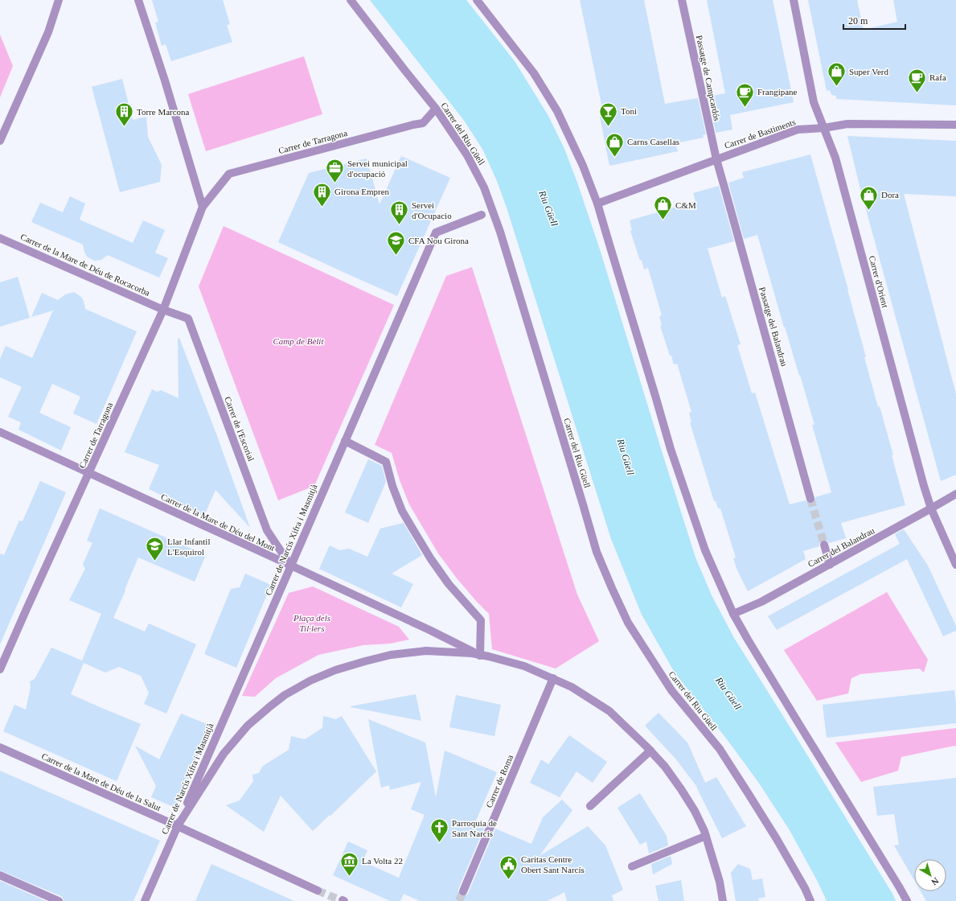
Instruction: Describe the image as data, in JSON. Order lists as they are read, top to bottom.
{
  "streets": {
    "street": [
      "Passatge de Campcardós",
      "Carrer del Riu Güell",
      "Carrer de Bastiments",
      "Carrer de Tarragona",
      "Carrer de la Mare de Déu de Rocacorba",
      "Carrer d'Orient",
      "Passatge del Balandrau",
      "Carrer de l'Escorial",
      "Carrer de la Mare de Déu del Mont",
      "Carrer de Narcís Xifra i Masmitjà",
      "Carrer del Balandrau",
      "Carrer de Roma",
      "Carrer de la Mare de Déu de la Salut"
    ]
  },
  "crossings": [
    ["Passatge de Campcardós", "Carrer de Bastiments"],
    ["Passatge de Campcardós", "Passatge del Balandrau"],
    ["Carrer del Riu Güell", "Carrer de Tarragona"],
    ["Carrer de Bastiments", "Carrer d'Orient"],
    ["Carrer de Bastiments", "Passatge del Balandrau"],
    ["Carrer de Tarragona", "Carrer de la Mare de Déu de Rocacorba"],
    ["Carrer de Tarragona", "Carrer de l'Escorial"],
    ["Carrer de Tarragona", "Carrer de la Mare de Déu del Mont"],
    ["Carrer de la Mare de Déu de Rocacorba", "Carrer de l'Escorial"],
    ["Carrer d'Orient", "Carrer del Balandrau"],
    ["Carrer de l'Escorial", "Carrer de la Mare de Déu del Mont"],
    ["Carrer de l'Escorial", "Carrer de Narcís Xifra i Masmitjà"],
    ["Carrer de la Mare de Déu del Mont", "Carrer de Narcís Xifra i Masmitjà"],
    ["Carrer de Narcís Xifra i Masmitjà", "Carrer de la Mare de Déu de la Salut"]
  ],
  "water": ["Riu Güell"],
  "parks": ["Camp de Bèlit", "Plaça dels Til·lers"],
  "places": {
    "shop": [
      "Super Verd",
      "Carns Casellas",
      "Dora",
      "C&M"
    ],
    "cafe": ["Rafa", "Frangipane"],
    "bar": ["Toni"],
    "building": ["Torre Marcona", "Girona Empren", "Servei d'Ocupacio"],
    "office": ["Servei municipal d'ocupació"],
    "school or university": ["CFA Nou Girona", "Llar Infantil L'Esquirol"],
    "church": ["Parroquia de Sant Narcis"],
    "museum": ["La Volta 22"],
    "public building": ["Caritas Centre Obert Sant Narcís"]
  },
  "scale_bar": "20 m",
  "north": "bottom right"
}
